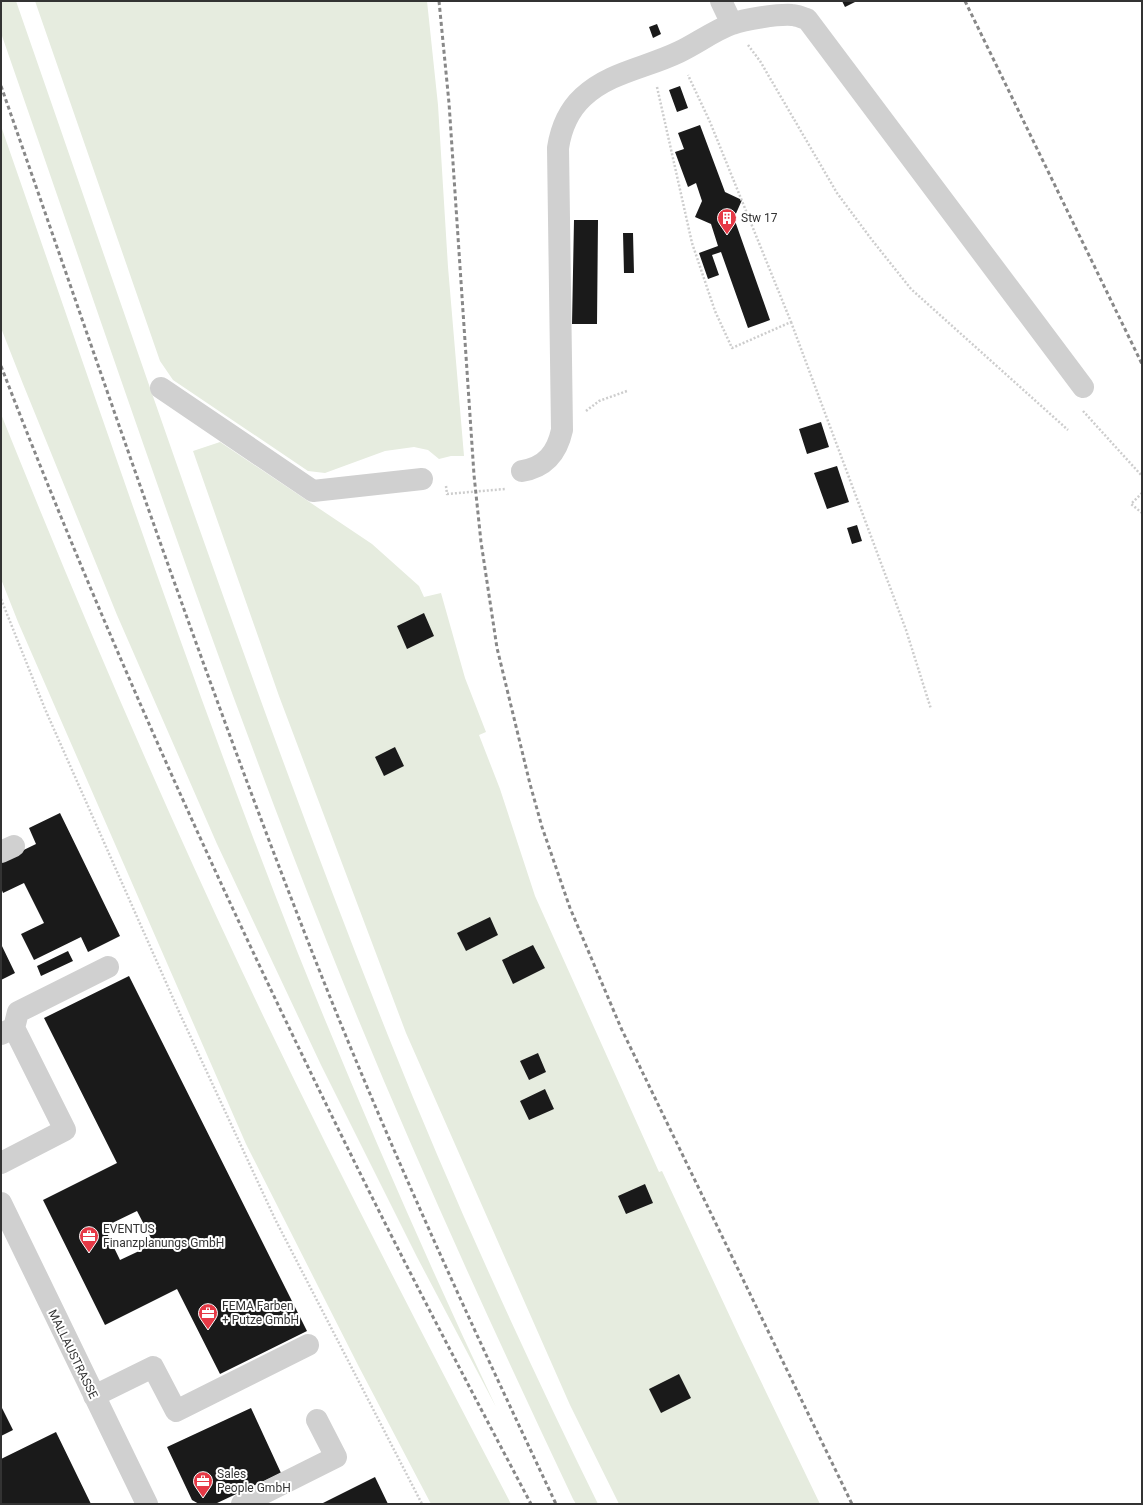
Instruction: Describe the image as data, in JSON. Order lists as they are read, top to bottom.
{
  "streets": {
    "street": ["MALLAUSTRASSE"]
  },
  "places": {
    "building": ["Stw 17"],
    "office": ["EVENTUS Finanzplanungs GmbH", "FEMA Farben + Putze GmbH", "Sales People GmbH"]
  }
}
